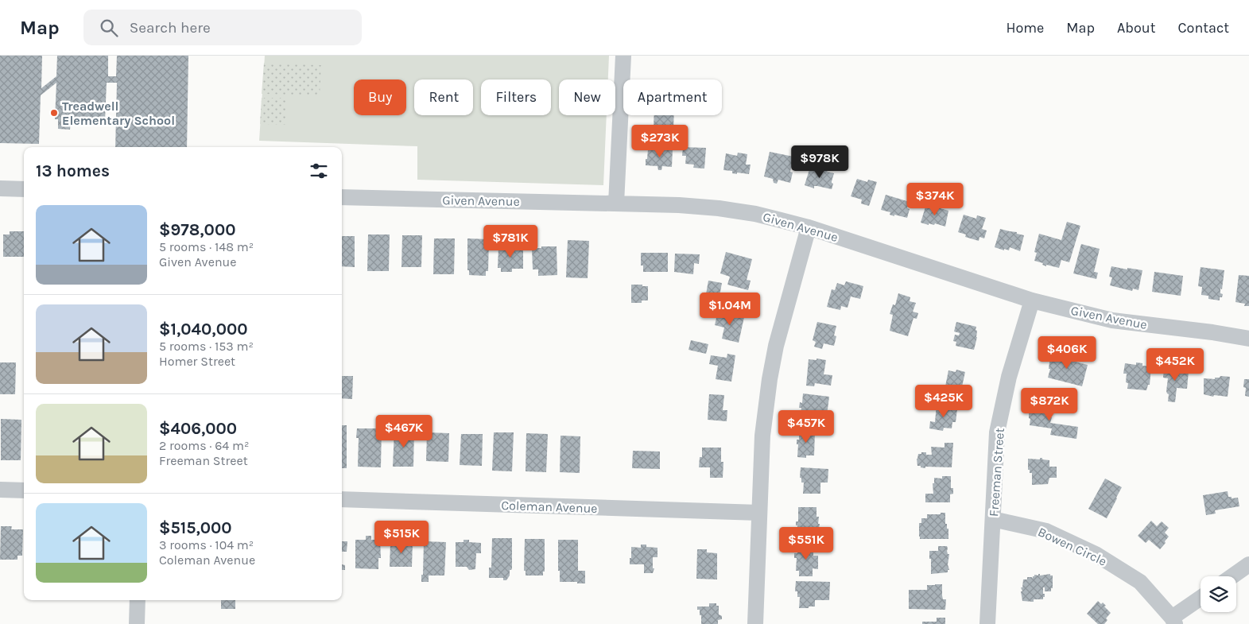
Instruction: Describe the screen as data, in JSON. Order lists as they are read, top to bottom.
{
  "streets": {
    "street": [
      "Given Avenue",
      "Freeman Street",
      "Coleman Avenue",
      "Bowen Circle"
    ]
  },
  "crossings": [
    ["Given Avenue", "Freeman Street"],
    ["Freeman Street", "Bowen Circle"]
  ],
  "places": ["Treadwell Elementary School"],
  "page": {
    "header": "Map",
    "search": "Search here",
    "nav": [
      "Home",
      "Map",
      "About",
      "Contact"
    ],
    "chip": [
      "Buy",
      "Rent",
      "Filters",
      "New",
      "Apartment"
    ],
    "price": [
      "$273K",
      "$978K",
      "$374K",
      "$781K",
      "$1.04M",
      "$406K",
      "$452K",
      "$425K",
      "$872K",
      "$457K",
      "$467K",
      "$515K",
      "$551K"
    ],
    "heading": "13 homes",
    "list": [
      {
        "name": "$978,000",
        "note": "5 rooms · 148 m² · Given Avenue"
      },
      {
        "name": "$1,040,000",
        "note": "5 rooms · 153 m² · Homer Street"
      },
      {
        "name": "$406,000",
        "note": "2 rooms · 64 m² · Freeman Street"
      },
      {
        "name": "$515,000",
        "note": "3 rooms · 104 m² · Coleman Avenue"
      }
    ]
  }
}
